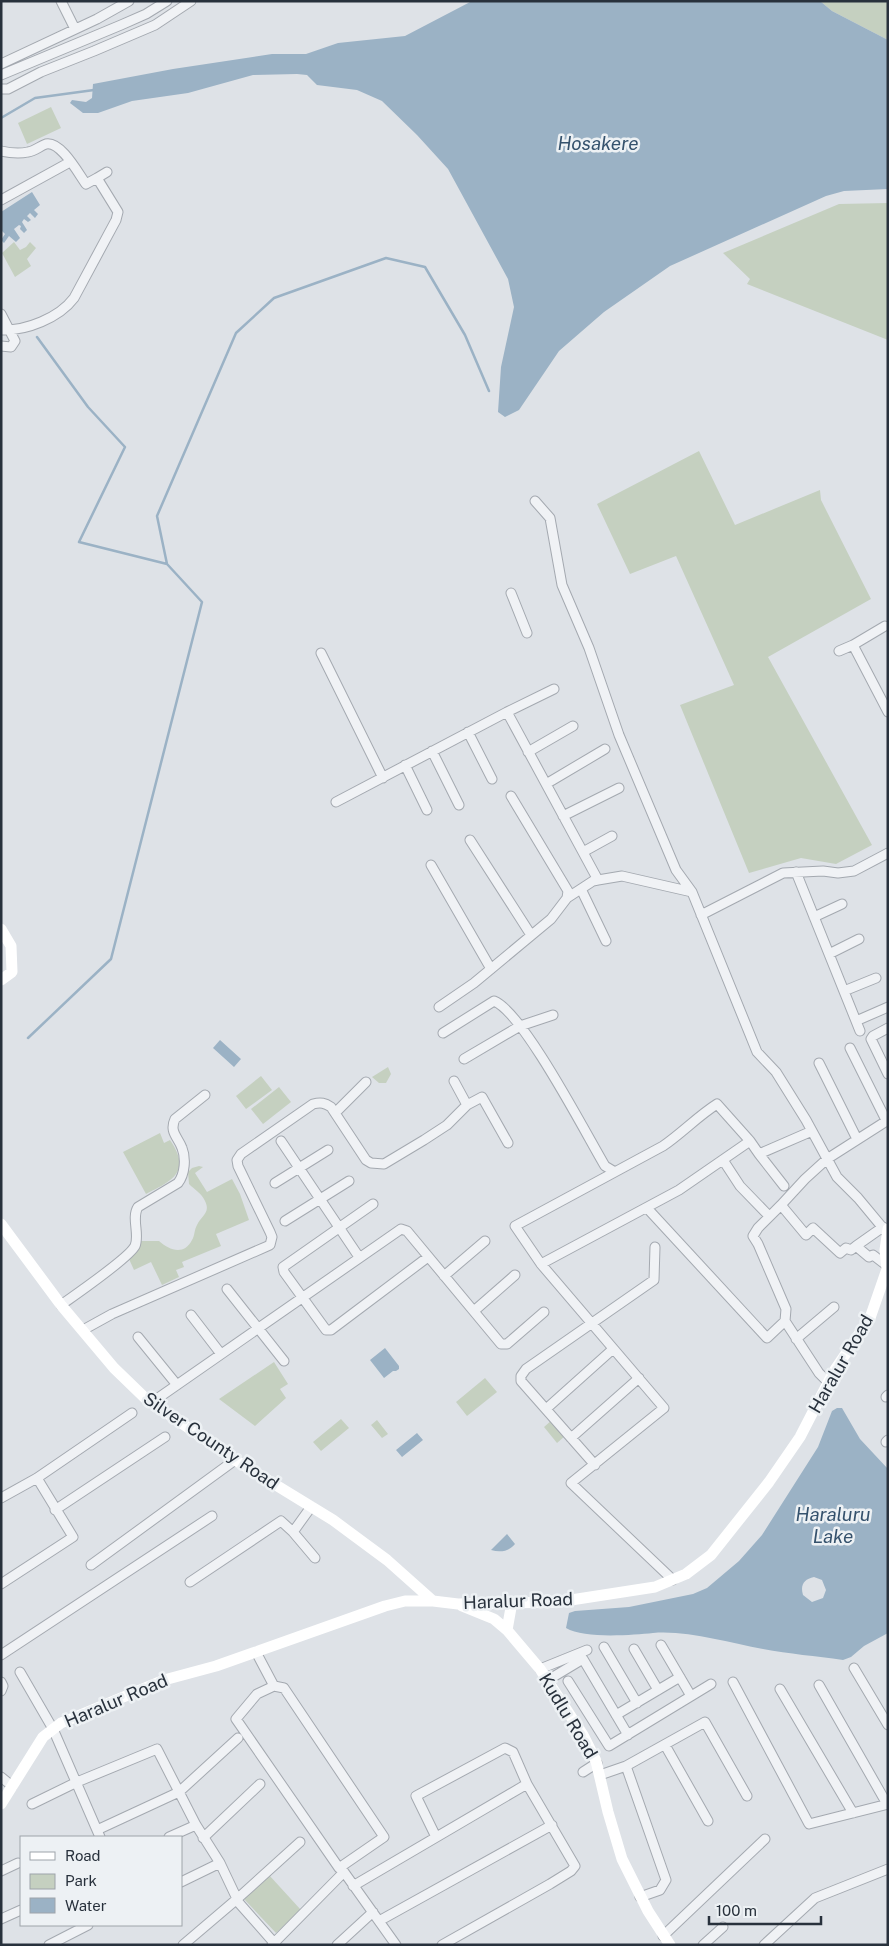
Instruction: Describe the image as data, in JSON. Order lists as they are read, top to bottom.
{
  "streets": {
    "street": ["Haralur Road", "Silver County Road", "Kudlu Road"]
  },
  "crossings": [
    ["Haralur Road", "Silver County Road"],
    ["Haralur Road", "Kudlu Road"]
  ],
  "water": ["Hosakere", "Haraluru Lake"],
  "legend": ["Road", "Park", "Water"],
  "scale_bar": "100 m"
}
